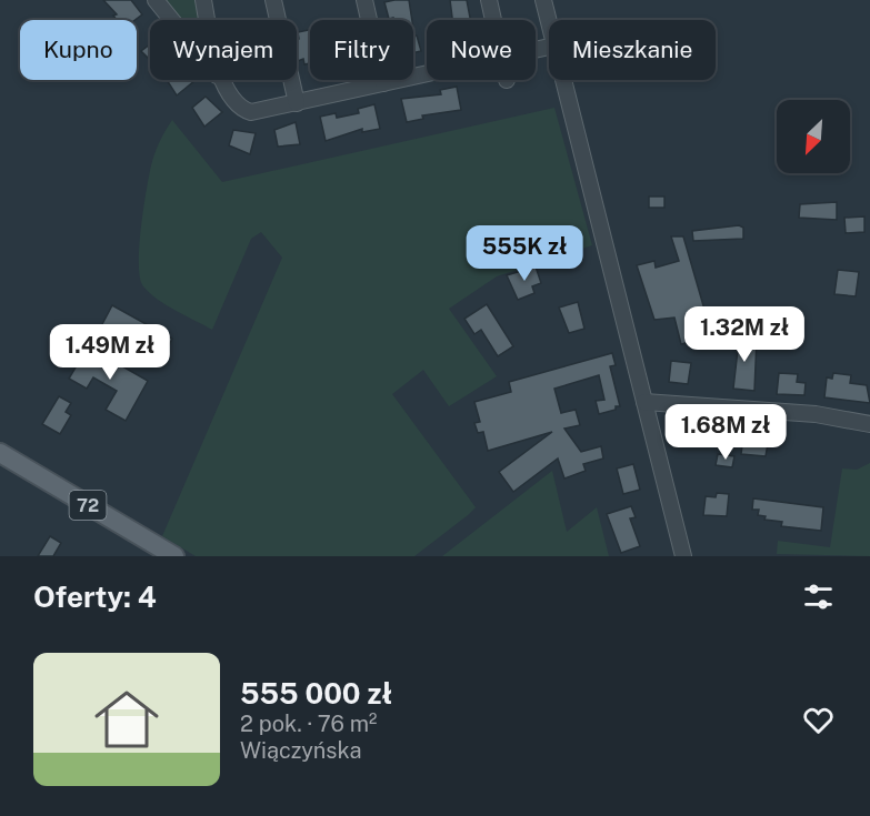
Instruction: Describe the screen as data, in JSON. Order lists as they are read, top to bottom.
{
  "streets": {
    "main road": ["72"]
  },
  "north": "bottom left",
  "page": {
    "chip": [
      "Kupno",
      "Wynajem",
      "Filtry",
      "Nowe",
      "Mieszkanie"
    ],
    "price": [
      "555K zł",
      "1.32M zł",
      "1.49M zł",
      "1.68M zł"
    ],
    "heading": "Oferty: 4",
    "list": [
      {
        "name": "555 000 zł",
        "note": "2 pok. · 76 m² · Wiączyńska"
      }
    ]
  }
}
